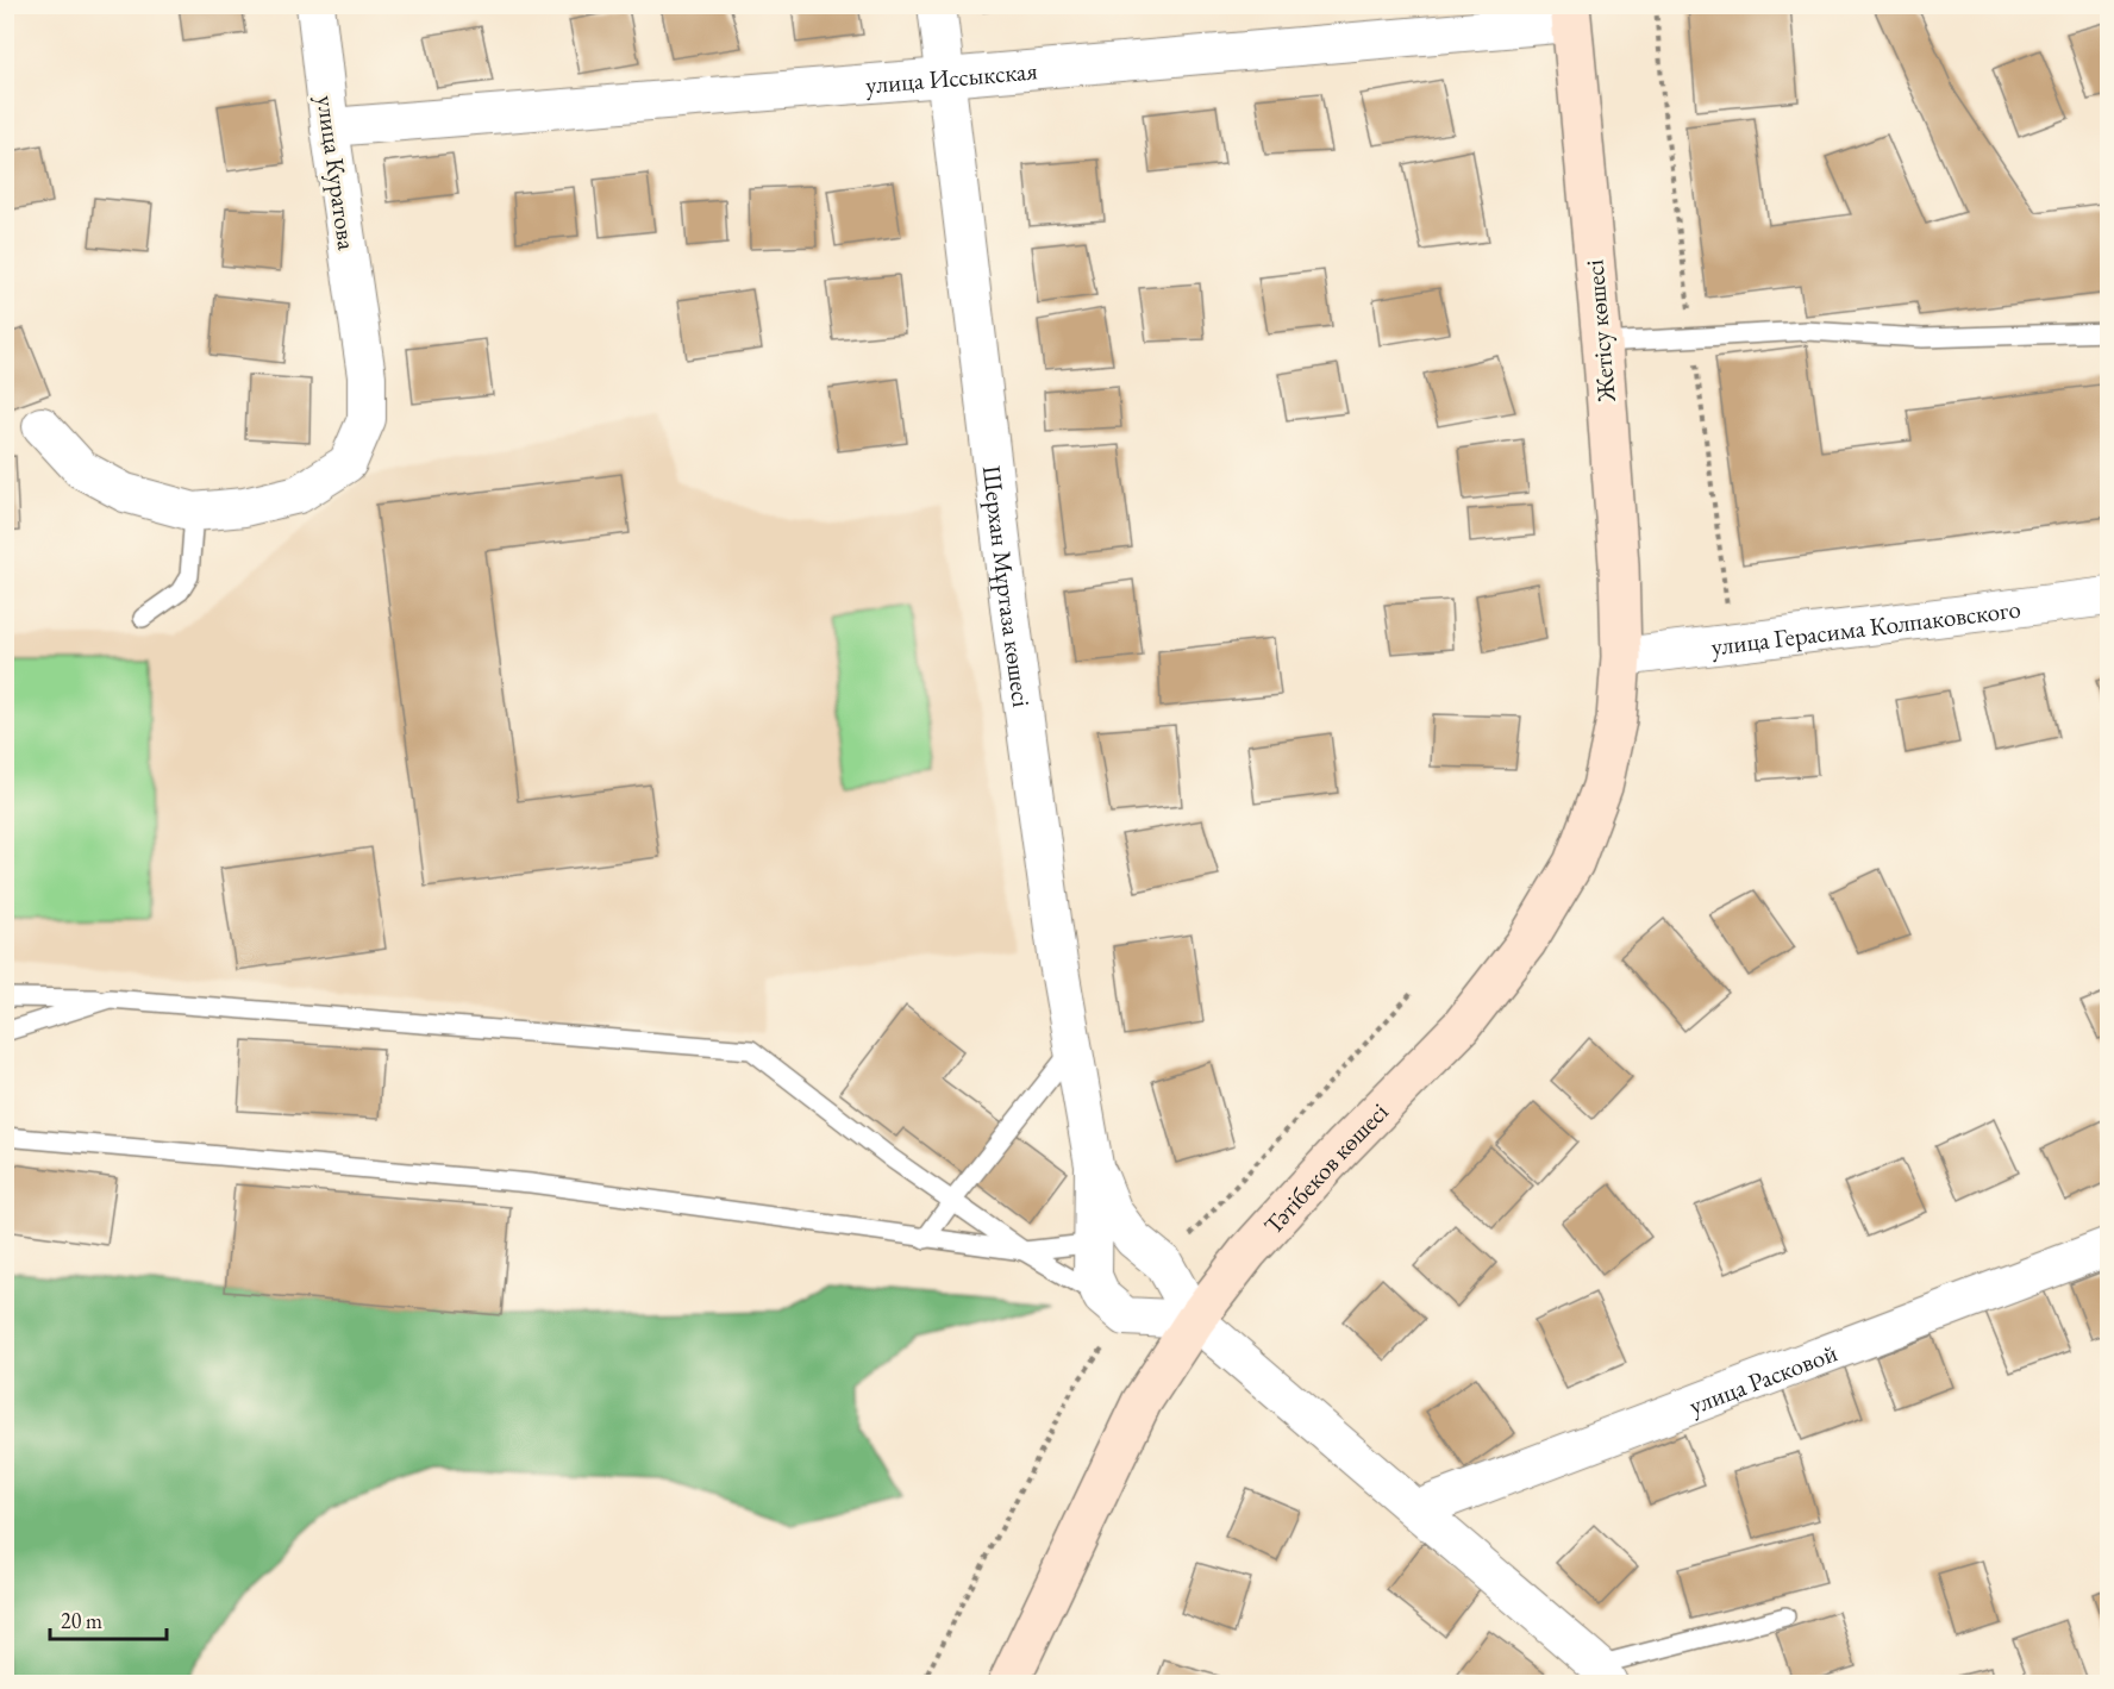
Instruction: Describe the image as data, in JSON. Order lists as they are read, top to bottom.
{
  "streets": {
    "main road": ["Жетісу көшесі", "Тәтібеков көшесі"],
    "street": [
      "улица Иссыкская",
      "улица Куратова",
      "Шерхан Мұртаза көшесі",
      "улица Герасима Колпаковского",
      "улица Расковой"
    ]
  },
  "crossings": [
    ["улица Иссыкская", "улица Куратова"],
    ["улица Иссыкская", "Жетісу көшесі"],
    ["улица Иссыкская", "Шерхан Мұртаза көшесі"],
    ["Жетісу көшесі", "улица Герасима Колпаковского"],
    ["Жетісу көшесі", "Тәтібеков көшесі"],
    ["улица Герасима Колпаковского", "Тәтібеков көшесі"]
  ],
  "scale_bar": "20 m"
}
